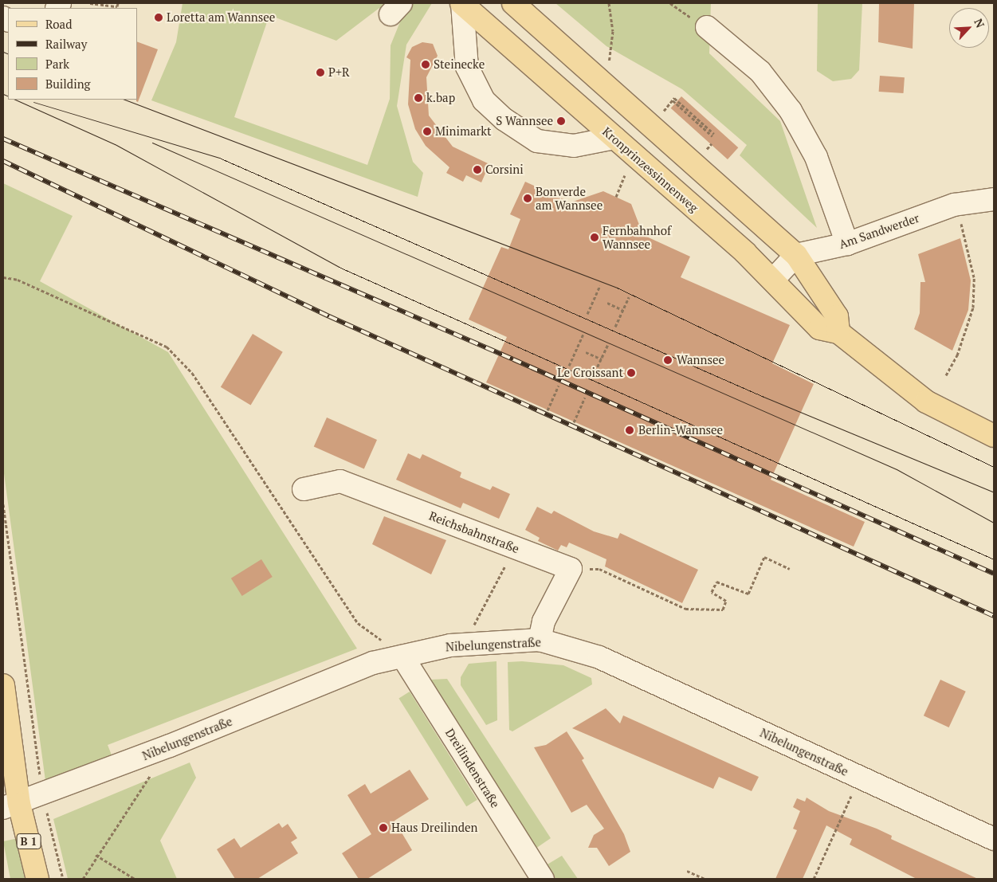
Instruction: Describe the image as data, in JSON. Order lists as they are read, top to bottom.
{
  "streets": {
    "main road": ["Kronprinzessinnenweg", "B 1"],
    "street": [
      "Am Sandwerder",
      "Reichsbahnstraße",
      "Nibelungenstraße",
      "Dreilindenstraße"
    ]
  },
  "crossings": [
    ["Nibelungenstraße", "Dreilindenstraße"],
    ["Nibelungenstraße", "B 1"]
  ],
  "places": [
    "Loretta am Wannsee",
    "Steinecke",
    "P+R",
    "k.bap",
    "S Wannsee",
    "Minimarkt",
    "Corsini",
    "Bonverde am Wannsee",
    "Fernbahnhof Wannsee",
    "Wannsee",
    "Le Croissant",
    "Berlin-Wannsee",
    "Haus Dreilinden"
  ],
  "legend": [
    "Road",
    "Railway",
    "Park",
    "Building"
  ],
  "north": "top right"
}
